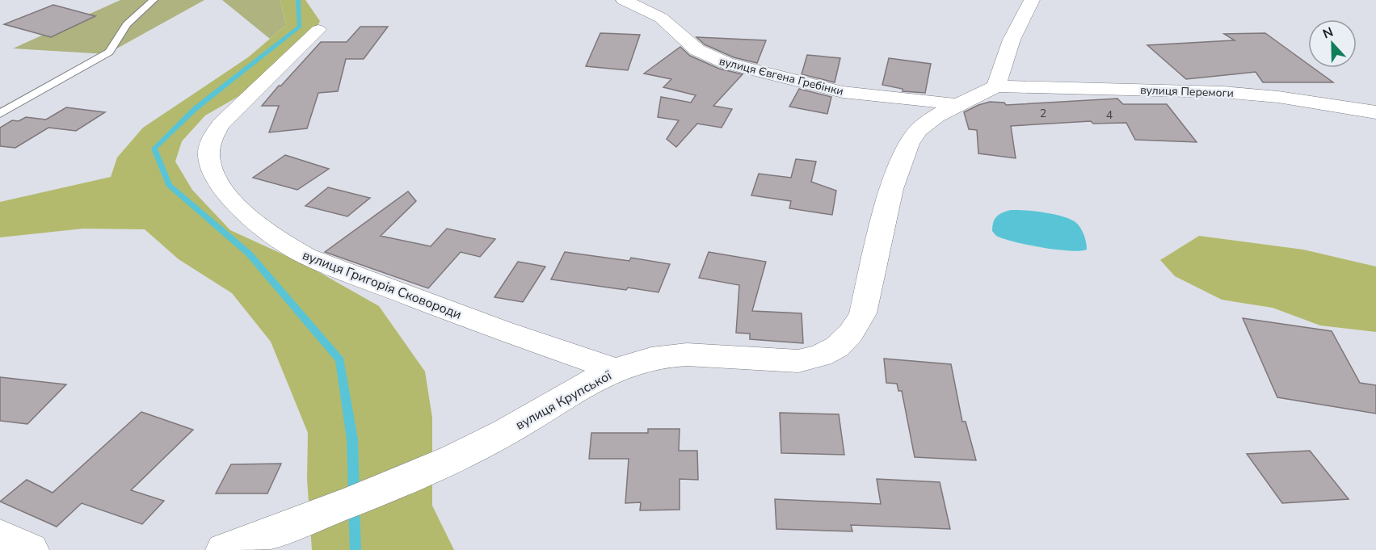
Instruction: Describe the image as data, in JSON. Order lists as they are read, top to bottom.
{
  "streets": {
    "street": [
      "вулиця Євгена Гребінки",
      "вулиця Перемоги",
      "вулиця Григорія Сковороди",
      "вулиця Крупської"
    ]
  },
  "crossings": [
    ["вулиця Євгена Гребінки", "вулиця Крупської"],
    ["вулиця Перемоги", "вулиця Крупської"],
    ["вулиця Григорія Сковороди", "вулиця Крупської"]
  ],
  "house_numbers": ["2", "4"],
  "north": "top"
}
